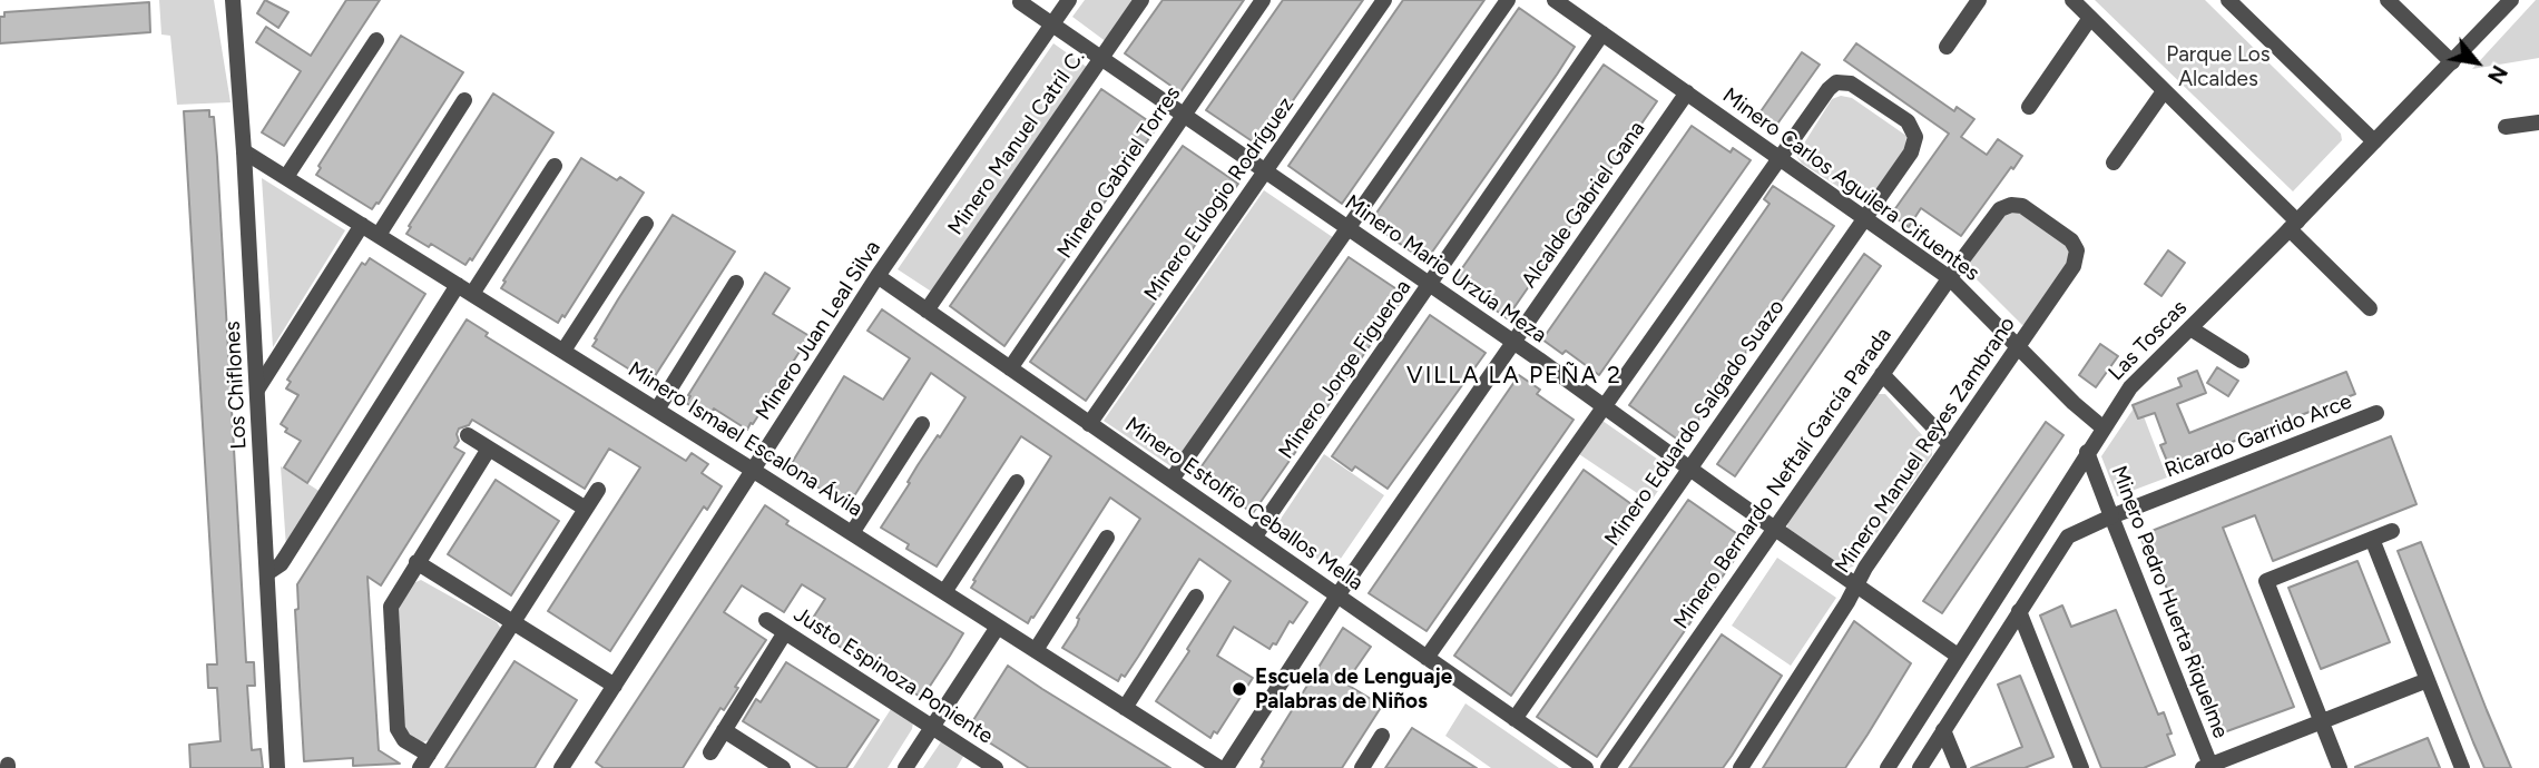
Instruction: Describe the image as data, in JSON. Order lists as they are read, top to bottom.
{
  "streets": {
    "street": [
      "Minero Manuel Catril C.",
      "Minero Gabriel Torres",
      "Minero Carlos Aguilera Cifuentes",
      "Minero Eulogio Rodríguez",
      "Alcalde Gabriel Gana",
      "Minero Mario Urzúa Meza",
      "Minero Juan Leal Silva",
      "Las Toscas",
      "Minero Jorge Figueroa",
      "Los Chiflones",
      "Minero Eduardo Salgado Suazo",
      "Ricardo Garrido Arce",
      "Minero Ismael Escalona Ávila",
      "Minero Manuel Reyes Zambrano",
      "Minero Bernardo Neftalí García Parada",
      "Minero Estolfio Ceballos Mella",
      "Minero Pedro Huerta Riquelme",
      "Justo Espinoza Poniente"
    ]
  },
  "crossings": [
    ["Minero Manuel Catril C.", "Minero Mario Urzúa Meza"],
    ["Minero Manuel Catril C.", "Minero Estolfio Ceballos Mella"],
    ["Minero Gabriel Torres", "Minero Mario Urzúa Meza"],
    ["Minero Gabriel Torres", "Minero Estolfio Ceballos Mella"],
    ["Minero Carlos Aguilera Cifuentes", "Alcalde Gabriel Gana"],
    ["Minero Carlos Aguilera Cifuentes", "Las Toscas"],
    ["Minero Carlos Aguilera Cifuentes", "Minero Jorge Figueroa"],
    ["Minero Carlos Aguilera Cifuentes", "Minero Eduardo Salgado Suazo"],
    ["Minero Carlos Aguilera Cifuentes", "Minero Manuel Reyes Zambrano"],
    ["Minero Carlos Aguilera Cifuentes", "Minero Bernardo Neftalí García Parada"],
    ["Minero Eulogio Rodríguez", "Minero Mario Urzúa Meza"],
    ["Minero Eulogio Rodríguez", "Minero Estolfio Ceballos Mella"],
    ["Alcalde Gabriel Gana", "Minero Mario Urzúa Meza"],
    ["Alcalde Gabriel Gana", "Minero Estolfio Ceballos Mella"],
    ["Minero Mario Urzúa Meza", "Minero Juan Leal Silva"],
    ["Minero Mario Urzúa Meza", "Las Toscas"],
    ["Minero Mario Urzúa Meza", "Minero Jorge Figueroa"],
    ["Minero Mario Urzúa Meza", "Minero Eduardo Salgado Suazo"],
    ["Minero Mario Urzúa Meza", "Minero Manuel Reyes Zambrano"],
    ["Minero Mario Urzúa Meza", "Minero Bernardo Neftalí García Parada"],
    ["Minero Juan Leal Silva", "Minero Ismael Escalona Ávila"],
    ["Minero Juan Leal Silva", "Minero Estolfio Ceballos Mella"],
    ["Las Toscas", "Minero Pedro Huerta Riquelme"],
    ["Minero Jorge Figueroa", "Minero Estolfio Ceballos Mella"],
    ["Los Chiflones", "Minero Ismael Escalona Ávila"],
    ["Minero Eduardo Salgado Suazo", "Minero Estolfio Ceballos Mella"],
    ["Ricardo Garrido Arce", "Minero Pedro Huerta Riquelme"],
    ["Minero Manuel Reyes Zambrano", "Minero Bernardo Neftalí García Parada"]
  ],
  "districts": ["VILLA LA PEÑA 2"],
  "parks": ["Parque Los Alcaldes"],
  "places": ["Escuela de Lenguaje Palabras de Niños"],
  "north": "bottom right"
}
